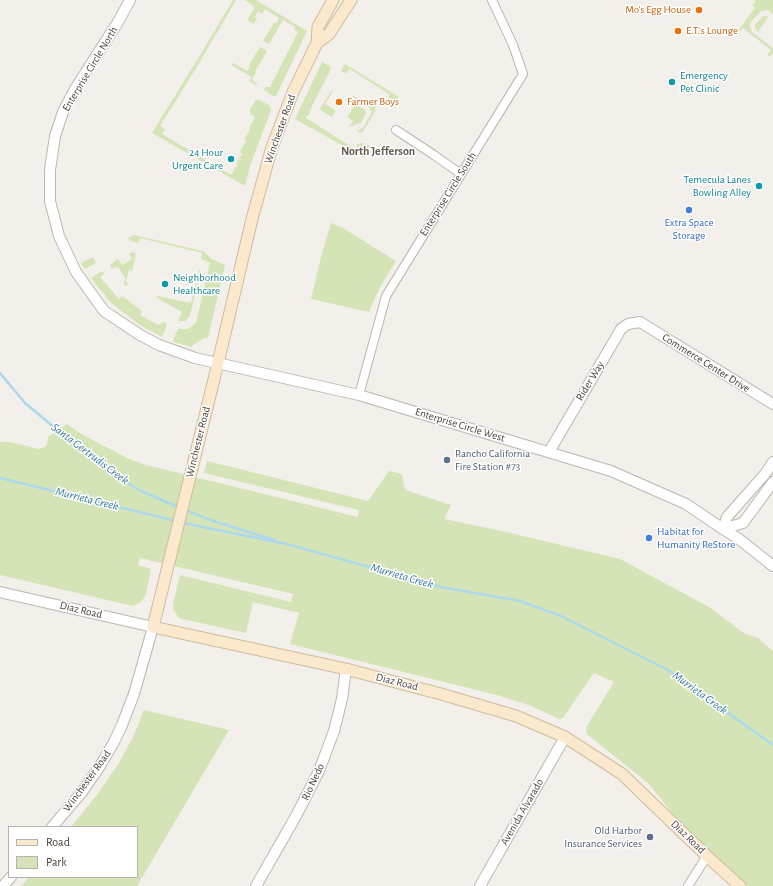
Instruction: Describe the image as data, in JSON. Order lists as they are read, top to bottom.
{
  "streets": {
    "main road": ["Winchester Road", "Diaz Road"],
    "street": [
      "Enterprise Circle North",
      "Enterprise Circle South",
      "Commerce Center Drive",
      "Rider Way",
      "Enterprise Circle West",
      "Rio Nedo",
      "Avenida Alvarado"
    ]
  },
  "crossings": [
    ["Enterprise Circle North", "Winchester Road"],
    ["Enterprise Circle North", "Enterprise Circle West"],
    ["Winchester Road", "Enterprise Circle West"],
    ["Winchester Road", "Diaz Road"],
    ["Enterprise Circle South", "Enterprise Circle West"],
    ["Commerce Center Drive", "Rider Way"],
    ["Rider Way", "Enterprise Circle West"],
    ["Diaz Road", "Rio Nedo"],
    ["Diaz Road", "Avenida Alvarado"]
  ],
  "districts": ["North Jefferson"],
  "water": ["Santa Gertrudis Creek", "Murrieta Creek"],
  "places": [
    "Mo's Egg House",
    "E.T.'s Lounge",
    "Emergency Pet Clinic",
    "Farmer Boys",
    "24 Hour Urgent Care",
    "Temecula Lanes Bowling Alley",
    "Extra Space Storage",
    "Neighborhood Healthcare",
    "Rancho California Fire Station #73",
    "Habitat for Humanity ReStore",
    "Old Harbor Insurance Services"
  ],
  "legend": ["Road", "Park"]
}
